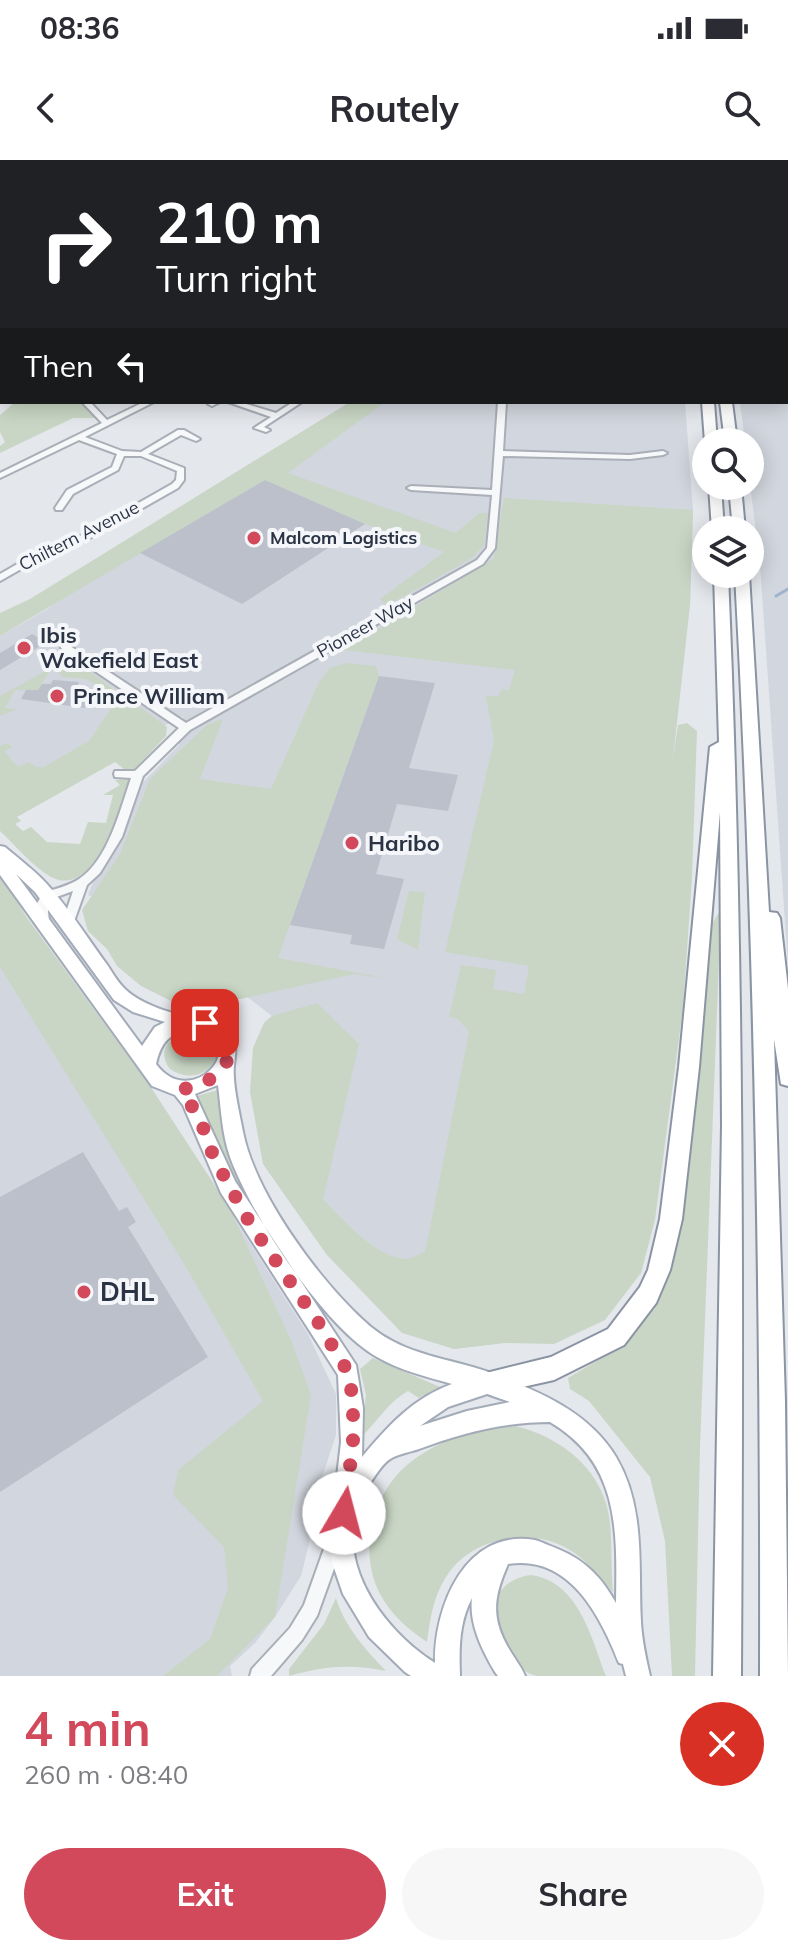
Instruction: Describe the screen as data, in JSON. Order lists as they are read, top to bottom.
{
  "streets": {
    "street": ["Chiltern Avenue", "Pioneer Way"]
  },
  "places": [
    "Malcom Logistics",
    "Ibis Wakefield East",
    "Prince William",
    "Haribo",
    "DHL"
  ],
  "page": {
    "status": "08:36",
    "header": "Routely",
    "turn": ["210 m", "Turn right"],
    "then": "Then",
    "heading": ["4 min", "260 m · 08:40"],
    "buttons": ["Exit", "Share"]
  }
}
